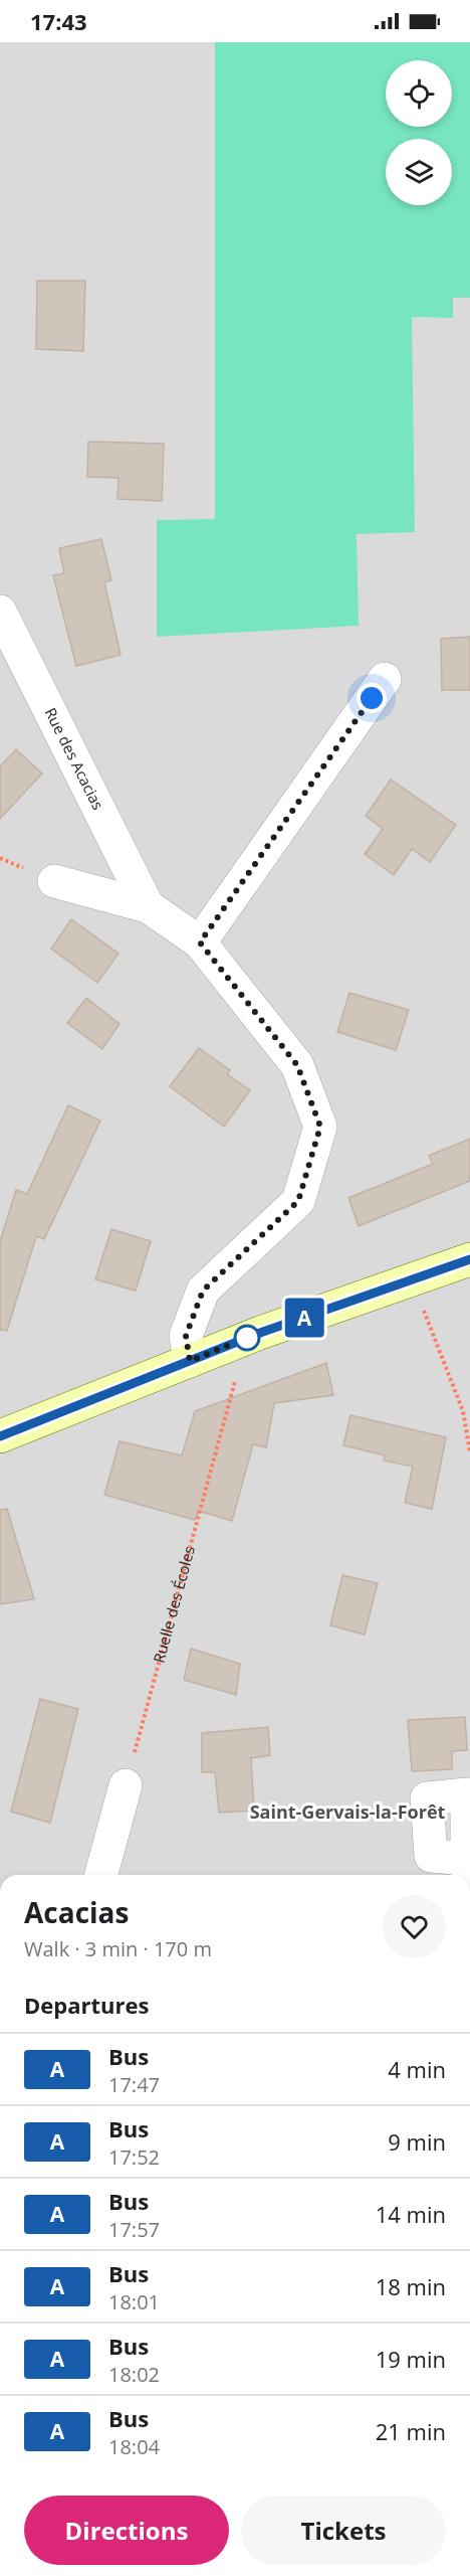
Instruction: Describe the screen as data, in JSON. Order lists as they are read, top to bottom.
{
  "streets": {
    "street": ["Rue des Acacias"],
    "path": ["Ruelle des Écoles"]
  },
  "districts": ["Saint-Gervais-la-Forêt"],
  "lines": ["bus line A"],
  "page": {
    "status": "17:43",
    "on_map": "A",
    "heading": [
      ["Acacias", "Walk · 3 min · 170 m"],
      "Departures"
    ],
    "list": [
      {
        "mark": "A",
        "name": "Bus",
        "note": "17:47",
        "value": "4 min"
      },
      {
        "mark": "A",
        "name": "Bus",
        "note": "17:52",
        "value": "9 min"
      },
      {
        "mark": "A",
        "name": "Bus",
        "note": "17:57",
        "value": "14 min"
      },
      {
        "mark": "A",
        "name": "Bus",
        "note": "18:01",
        "value": "18 min"
      },
      {
        "mark": "A",
        "name": "Bus",
        "note": "18:02",
        "value": "19 min"
      },
      {
        "mark": "A",
        "name": "Bus",
        "note": "18:04",
        "value": "21 min"
      }
    ],
    "buttons": ["Directions", "Tickets"]
  }
}
